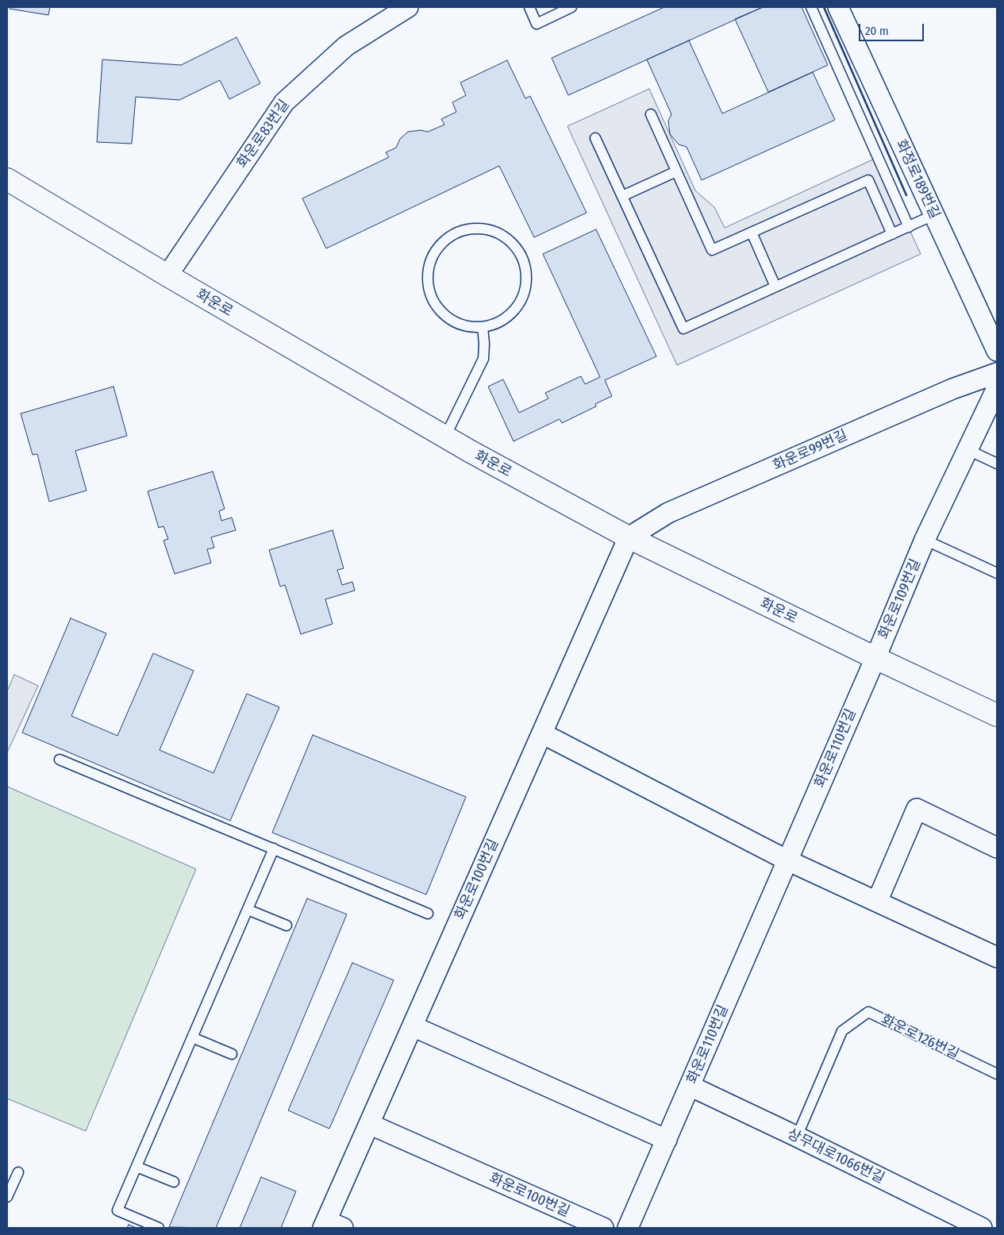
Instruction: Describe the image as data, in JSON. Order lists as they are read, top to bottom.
{
  "streets": {
    "street": [
      "화운로83번길",
      "화정로189번길",
      "화운로",
      "화운로99번길",
      "화운로109번길",
      "화운로110번길",
      "화운로100번길",
      "상무대로1066번길"
    ],
    "lane": ["화운로126번길"]
  },
  "crossings": [
    ["화운로83번길", "화운로"],
    ["화운로", "화운로99번길"],
    ["화운로", "화운로109번길"],
    ["화운로", "화운로110번길"],
    ["화운로", "화운로100번길"],
    ["화운로99번길", "화운로100번길"],
    ["화운로109번길", "화운로110번길"],
    ["화운로110번길", "상무대로1066번길"],
    ["화운로126번길", "상무대로1066번길"]
  ],
  "scale_bar": "20 m"
}
